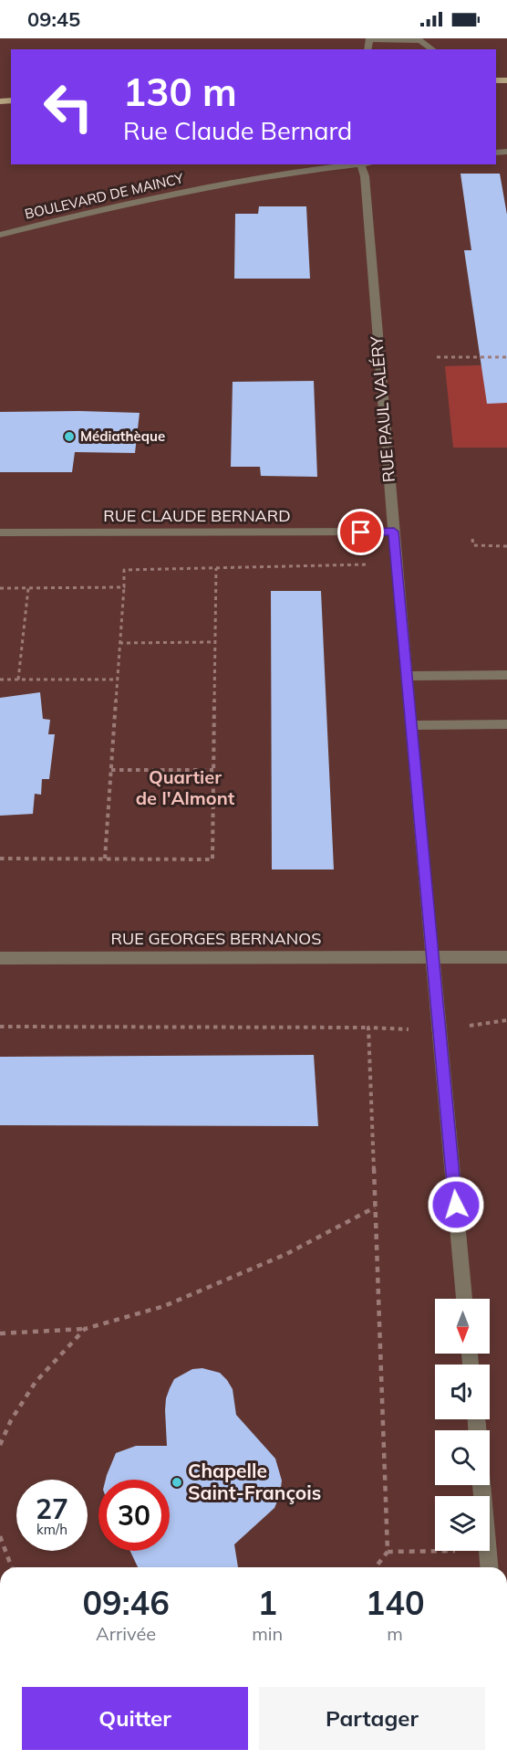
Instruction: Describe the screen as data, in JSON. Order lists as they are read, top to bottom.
{
  "streets": {
    "street": [
      "BOULEVARD DE MAINCY",
      "RUE PAUL VALÉRY",
      "RUE CLAUDE BERNARD",
      "RUE GEORGES BERNANOS"
    ]
  },
  "crossings": [
    ["BOULEVARD DE MAINCY", "RUE PAUL VALÉRY"],
    ["RUE PAUL VALÉRY", "RUE CLAUDE BERNARD"],
    ["RUE PAUL VALÉRY", "RUE GEORGES BERNANOS"]
  ],
  "districts": ["Quartier de l'Almont"],
  "places": ["Médiathèque", "Chapelle Saint-François"],
  "north": "bottom",
  "page": {
    "status": "09:45",
    "turn": ["130 m", "Rue Claude Bernard"],
    "speed": "27 km/h",
    "limit": "30",
    "eta": [
      "09:46",
      "Arrivée",
      "1",
      "min",
      "140",
      "m"
    ],
    "buttons": ["Quitter", "Partager"]
  }
}
